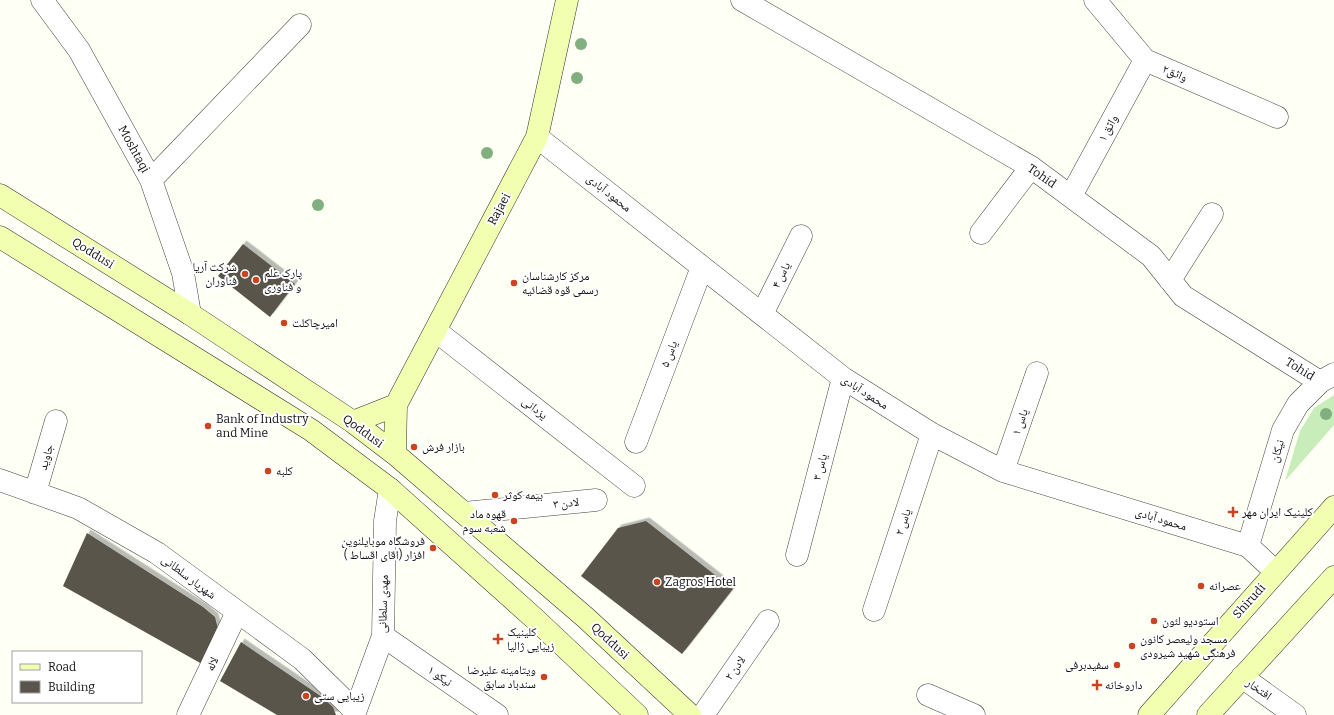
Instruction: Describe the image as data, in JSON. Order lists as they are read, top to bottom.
{
  "streets": {
    "main road": ["Rajaei", "Qoddusi", "Shirudi"],
    "street": [
      "واثق۲",
      "واثق ۱",
      "Moshtaqi",
      "Tohid",
      "محمود آبادی",
      "یاس ۴",
      "یاس ۵",
      "یزدانی",
      "یاس ۱",
      "نیکان",
      "جاوید",
      "یاس ۳",
      "لادن ۳",
      "یاس ۲",
      "شهریار سلطانی",
      "مهدی سلطانی",
      "لاله",
      "لادن ۲",
      "نیکو ۱",
      "افتخار"
    ]
  },
  "crossings": [
    ["واثق۲", "واثق ۱"],
    ["واثق ۱", "Tohid"],
    ["Moshtaqi", "Qoddusi"],
    ["Tohid", "نیکان"],
    ["محمود آبادی", "Rajaei"],
    ["محمود آبادی", "یاس ۴"],
    ["محمود آبادی", "یاس ۵"],
    ["محمود آبادی", "یاس ۱"],
    ["محمود آبادی", "نیکان"],
    ["محمود آبادی", "یاس ۳"],
    ["محمود آبادی", "یاس ۲"],
    ["Rajaei", "یزدانی"],
    ["Qoddusi", "لادن ۳"],
    ["جاوید", "شهریار سلطانی"],
    ["شهریار سلطانی", "مهدی سلطانی"],
    ["شهریار سلطانی", "لاله"],
    ["مهدی سلطانی", "نیکو ۱"]
  ],
  "places": {
    "other": [
      "شرکت آریا فناوران",
      "پارک علم و فناوری",
      "مرکز کارشناسان رسمی قوه قضائیه",
      "امیرچاکلت",
      "Bank of Industry and Mine",
      "بازار فرش",
      "کلبه",
      "بیمه کوثر",
      "قهوه ماد شعبه سوم",
      "فروشگاه موبایلنوین افزار (اقای اقساط )",
      "Zagros Hotel",
      "عصرانه",
      "استوديو لئون",
      "مسجد ولیعصر کانون فرهنگی شهید شیرودی",
      "سفیدبرفی",
      "ویتامینه علیرضا سندباد سابق",
      "زیبایی ستی"
    ],
    "health": ["کلینیک ایران مهر", "کلینیک زیبایی ژالیا", "داروخانه"]
  },
  "legend": ["Road", "Building"]
}
